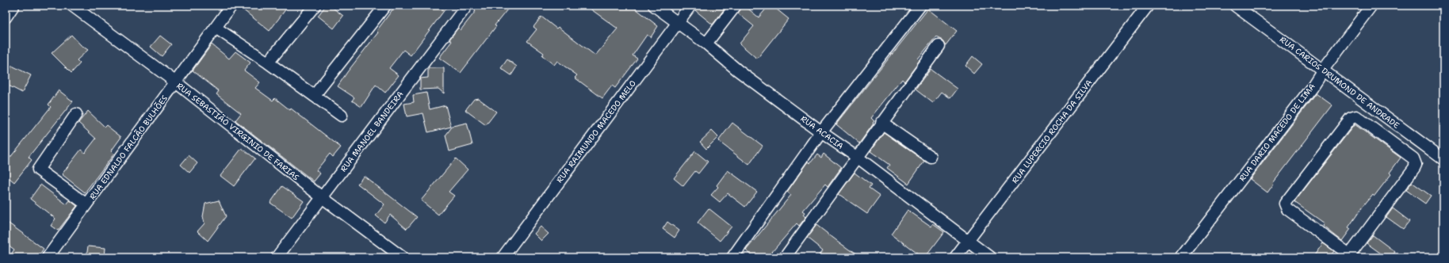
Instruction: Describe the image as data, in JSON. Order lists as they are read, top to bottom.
{
  "streets": {
    "street": [
      "RUA CARIOS DRUMOND DE ANDRADE",
      "RUA SEBASTIÃO VIRGINIO DE FARIAS",
      "RUA MANOEL BANDEIRA",
      "RUA RAIMUNDO MACEDO MELO",
      "RUA LUPERCIO ROCHA DA SILVA",
      "RUA ACACIA",
      "RUA DARIO MACEDO DE LIMA",
      "RUA EDNALDO FALCÃO BULHÕES"
    ]
  },
  "crossings": [
    ["RUA CARIOS DRUMOND DE ANDRADE", "RUA DARIO MACEDO DE LIMA"],
    ["RUA SEBASTIÃO VIRGINIO DE FARIAS", "RUA MANOEL BANDEIRA"],
    ["RUA SEBASTIÃO VIRGINIO DE FARIAS", "RUA EDNALDO FALCÃO BULHÕES"],
    ["RUA RAIMUNDO MACEDO MELO", "RUA ACACIA"],
    ["RUA LUPERCIO ROCHA DA SILVA", "RUA ACACIA"]
  ]
}
